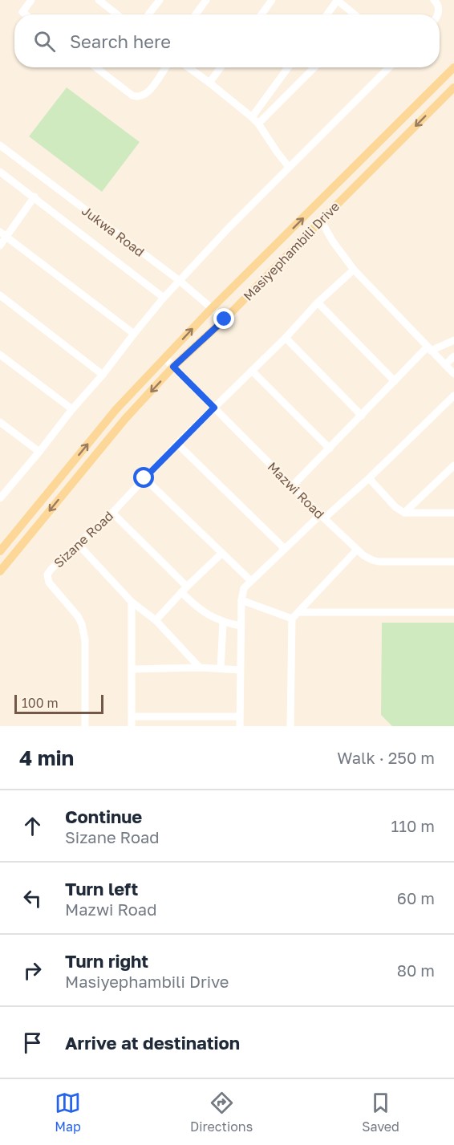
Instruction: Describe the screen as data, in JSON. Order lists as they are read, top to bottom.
{
  "streets": {
    "main road": ["Masiyephambili Drive"],
    "street": ["Jukwa Road", "Mazwi Road", "Sizane Road"]
  },
  "crossings": [
    ["Jukwa Road", "Masiyephambili Drive"],
    ["Masiyephambili Drive", "Mazwi Road"],
    ["Mazwi Road", "Sizane Road"]
  ],
  "scale_bar": "100 m",
  "page": {
    "search": "Search here",
    "scale": "100 m",
    "heading": ["4 min", "Walk · 250 m"],
    "list": [
      ["Continue", "Sizane Road", "110 m"],
      ["Turn left", "Mazwi Road", "60 m"],
      ["Turn right", "Masiyephambili Drive", "80 m"],
      "Arrive at destination"
    ],
    "nav": ["Map", "Directions", "Saved"]
  }
}
